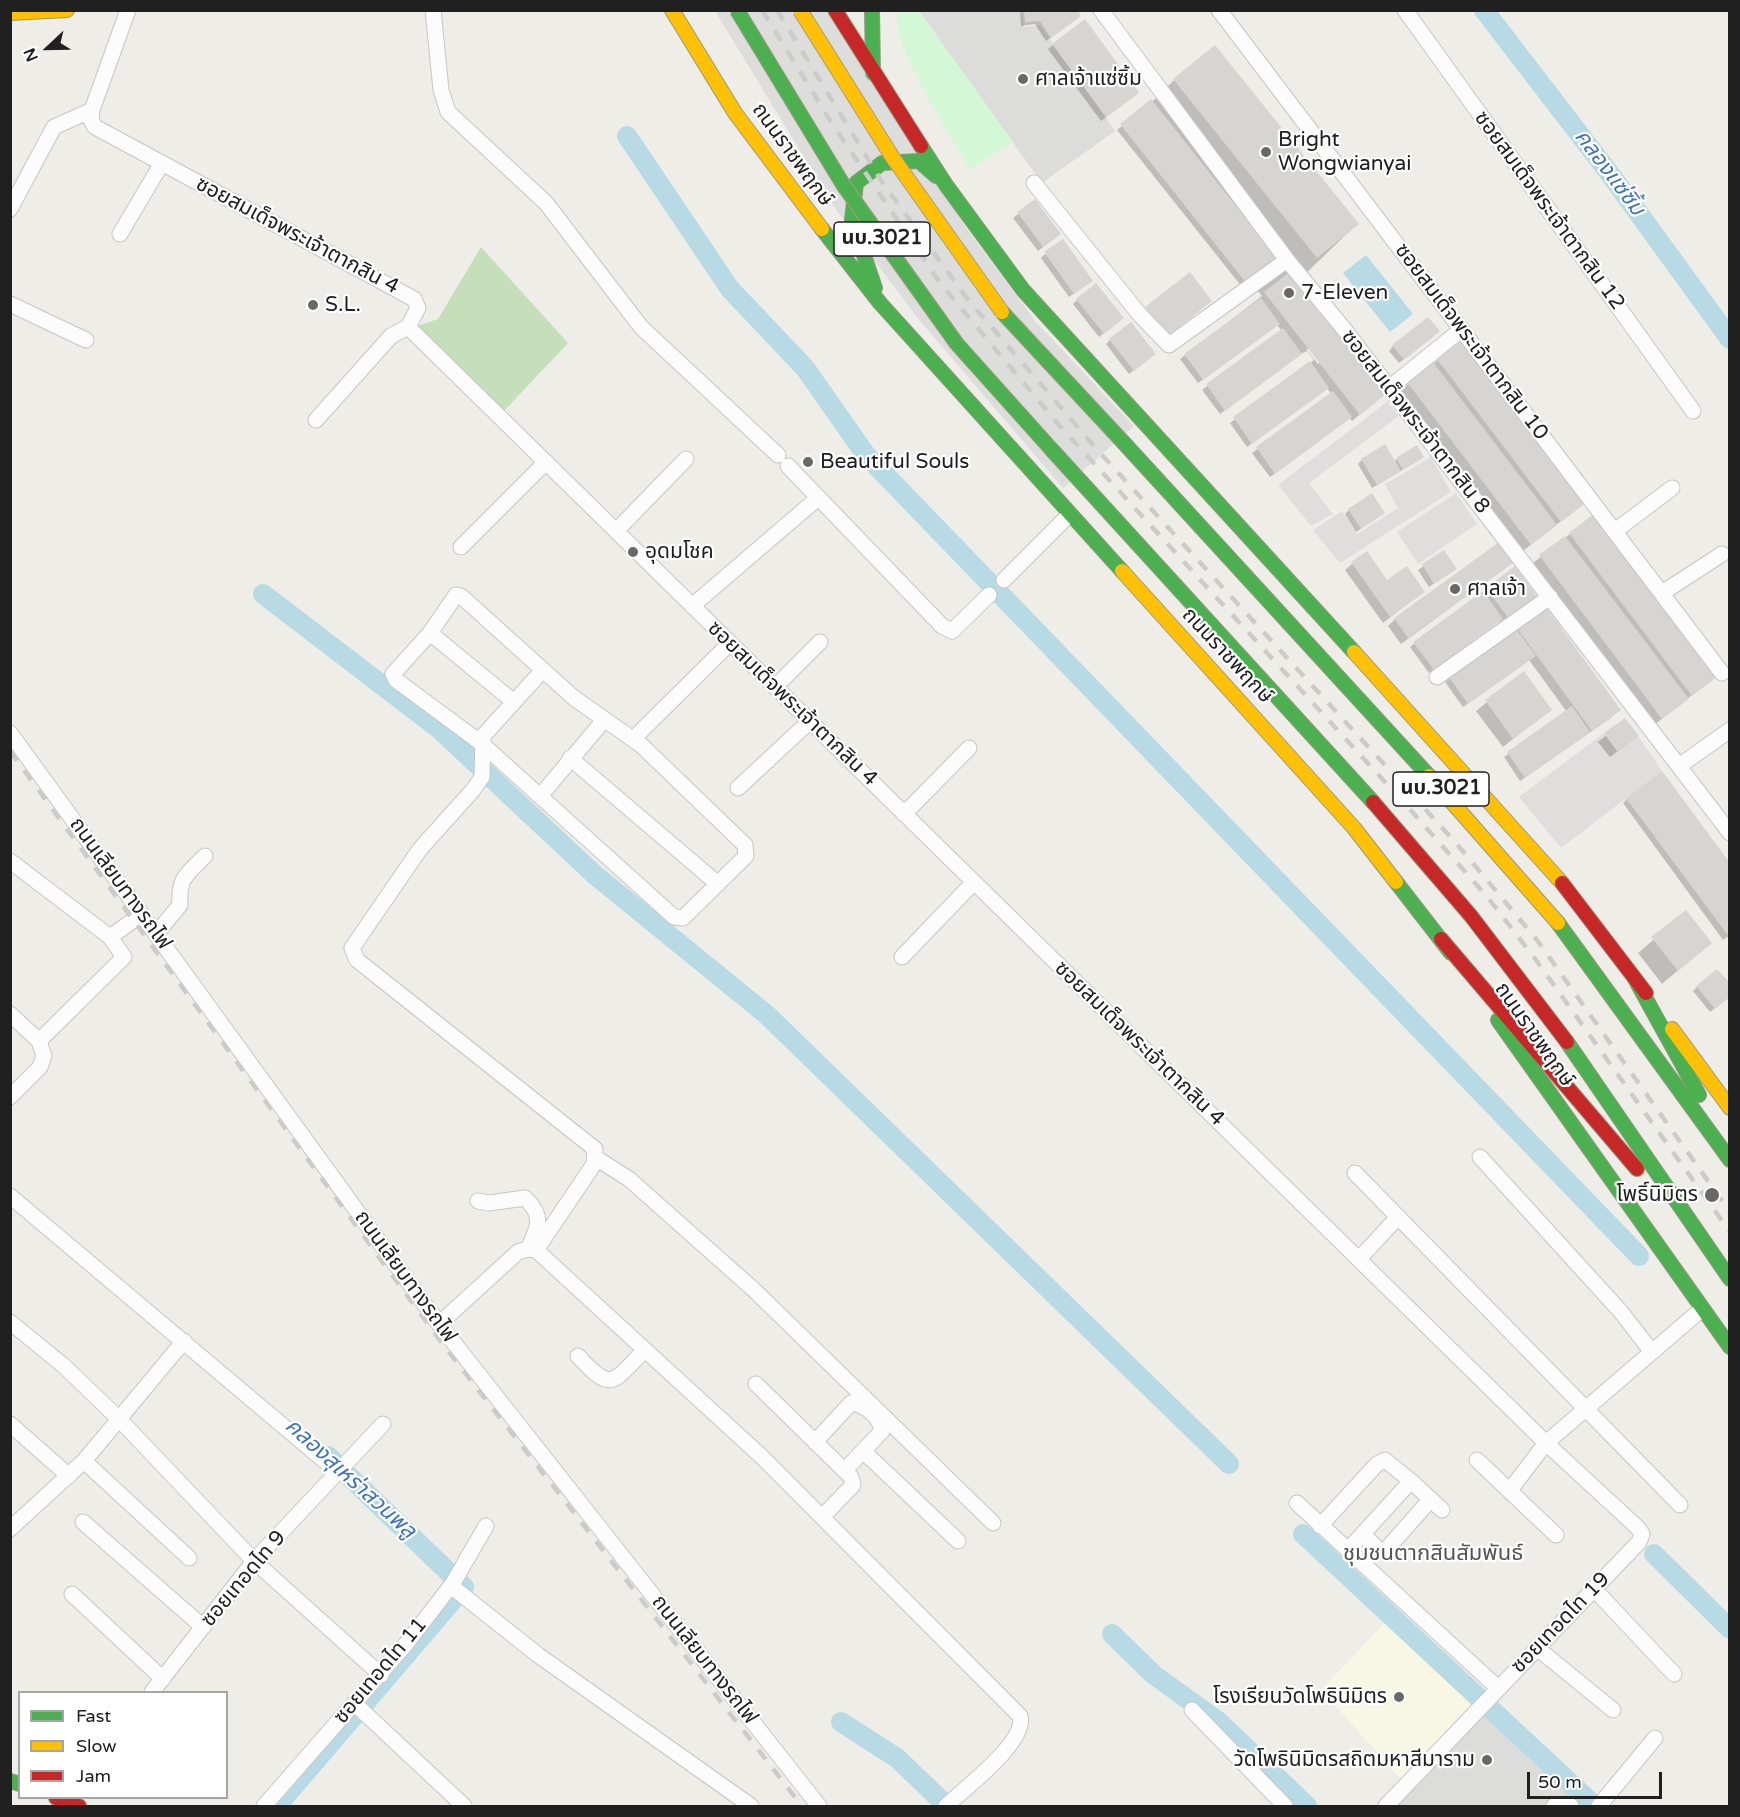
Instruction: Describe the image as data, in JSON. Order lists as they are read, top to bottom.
{
  "streets": {
    "main road": ["ถนนราชพฤกษ์", "นบ.3021"],
    "street": [
      "ซอยสมเด็จพระเจ้าตากสิน 12",
      "ซอยสมเด็จพระเจ้าตากสิน 4",
      "ซอยสมเด็จพระเจ้าตากสิน 10",
      "ซอยสมเด็จพระเจ้าตากสิน 8",
      "ถนนเลียบทางรถไฟ",
      "ซอยเทอดไท 9",
      "ซอยเทอดไท 19",
      "ซอยเทอดไท 11"
    ]
  },
  "crossings": [
    ["ซอยสมเด็จพระเจ้าตากสิน 4", "ซอยเทอดไท 19"]
  ],
  "districts": ["ชุมชนตากสินสัมพันธ์"],
  "water": ["คลองแซ่ซิ้ม", "คลองสุเหร่าสวนพลู"],
  "places": [
    "ศาลเจ้าแซ่ซิ้ม",
    "Bright Wongwianyai",
    "7-Eleven",
    "S.L.",
    "Beautiful Souls",
    "อุดมโชค",
    "ศาลเจ้า",
    "โพธิ์นิมิตร",
    "โรงเรียนวัดโพธินิมิตร",
    "วัดโพธินิมิตรสถิตมหาสีมาราม"
  ],
  "legend": ["Fast", "Slow", "Jam"],
  "scale_bar": "50 m",
  "north": "left"
}
